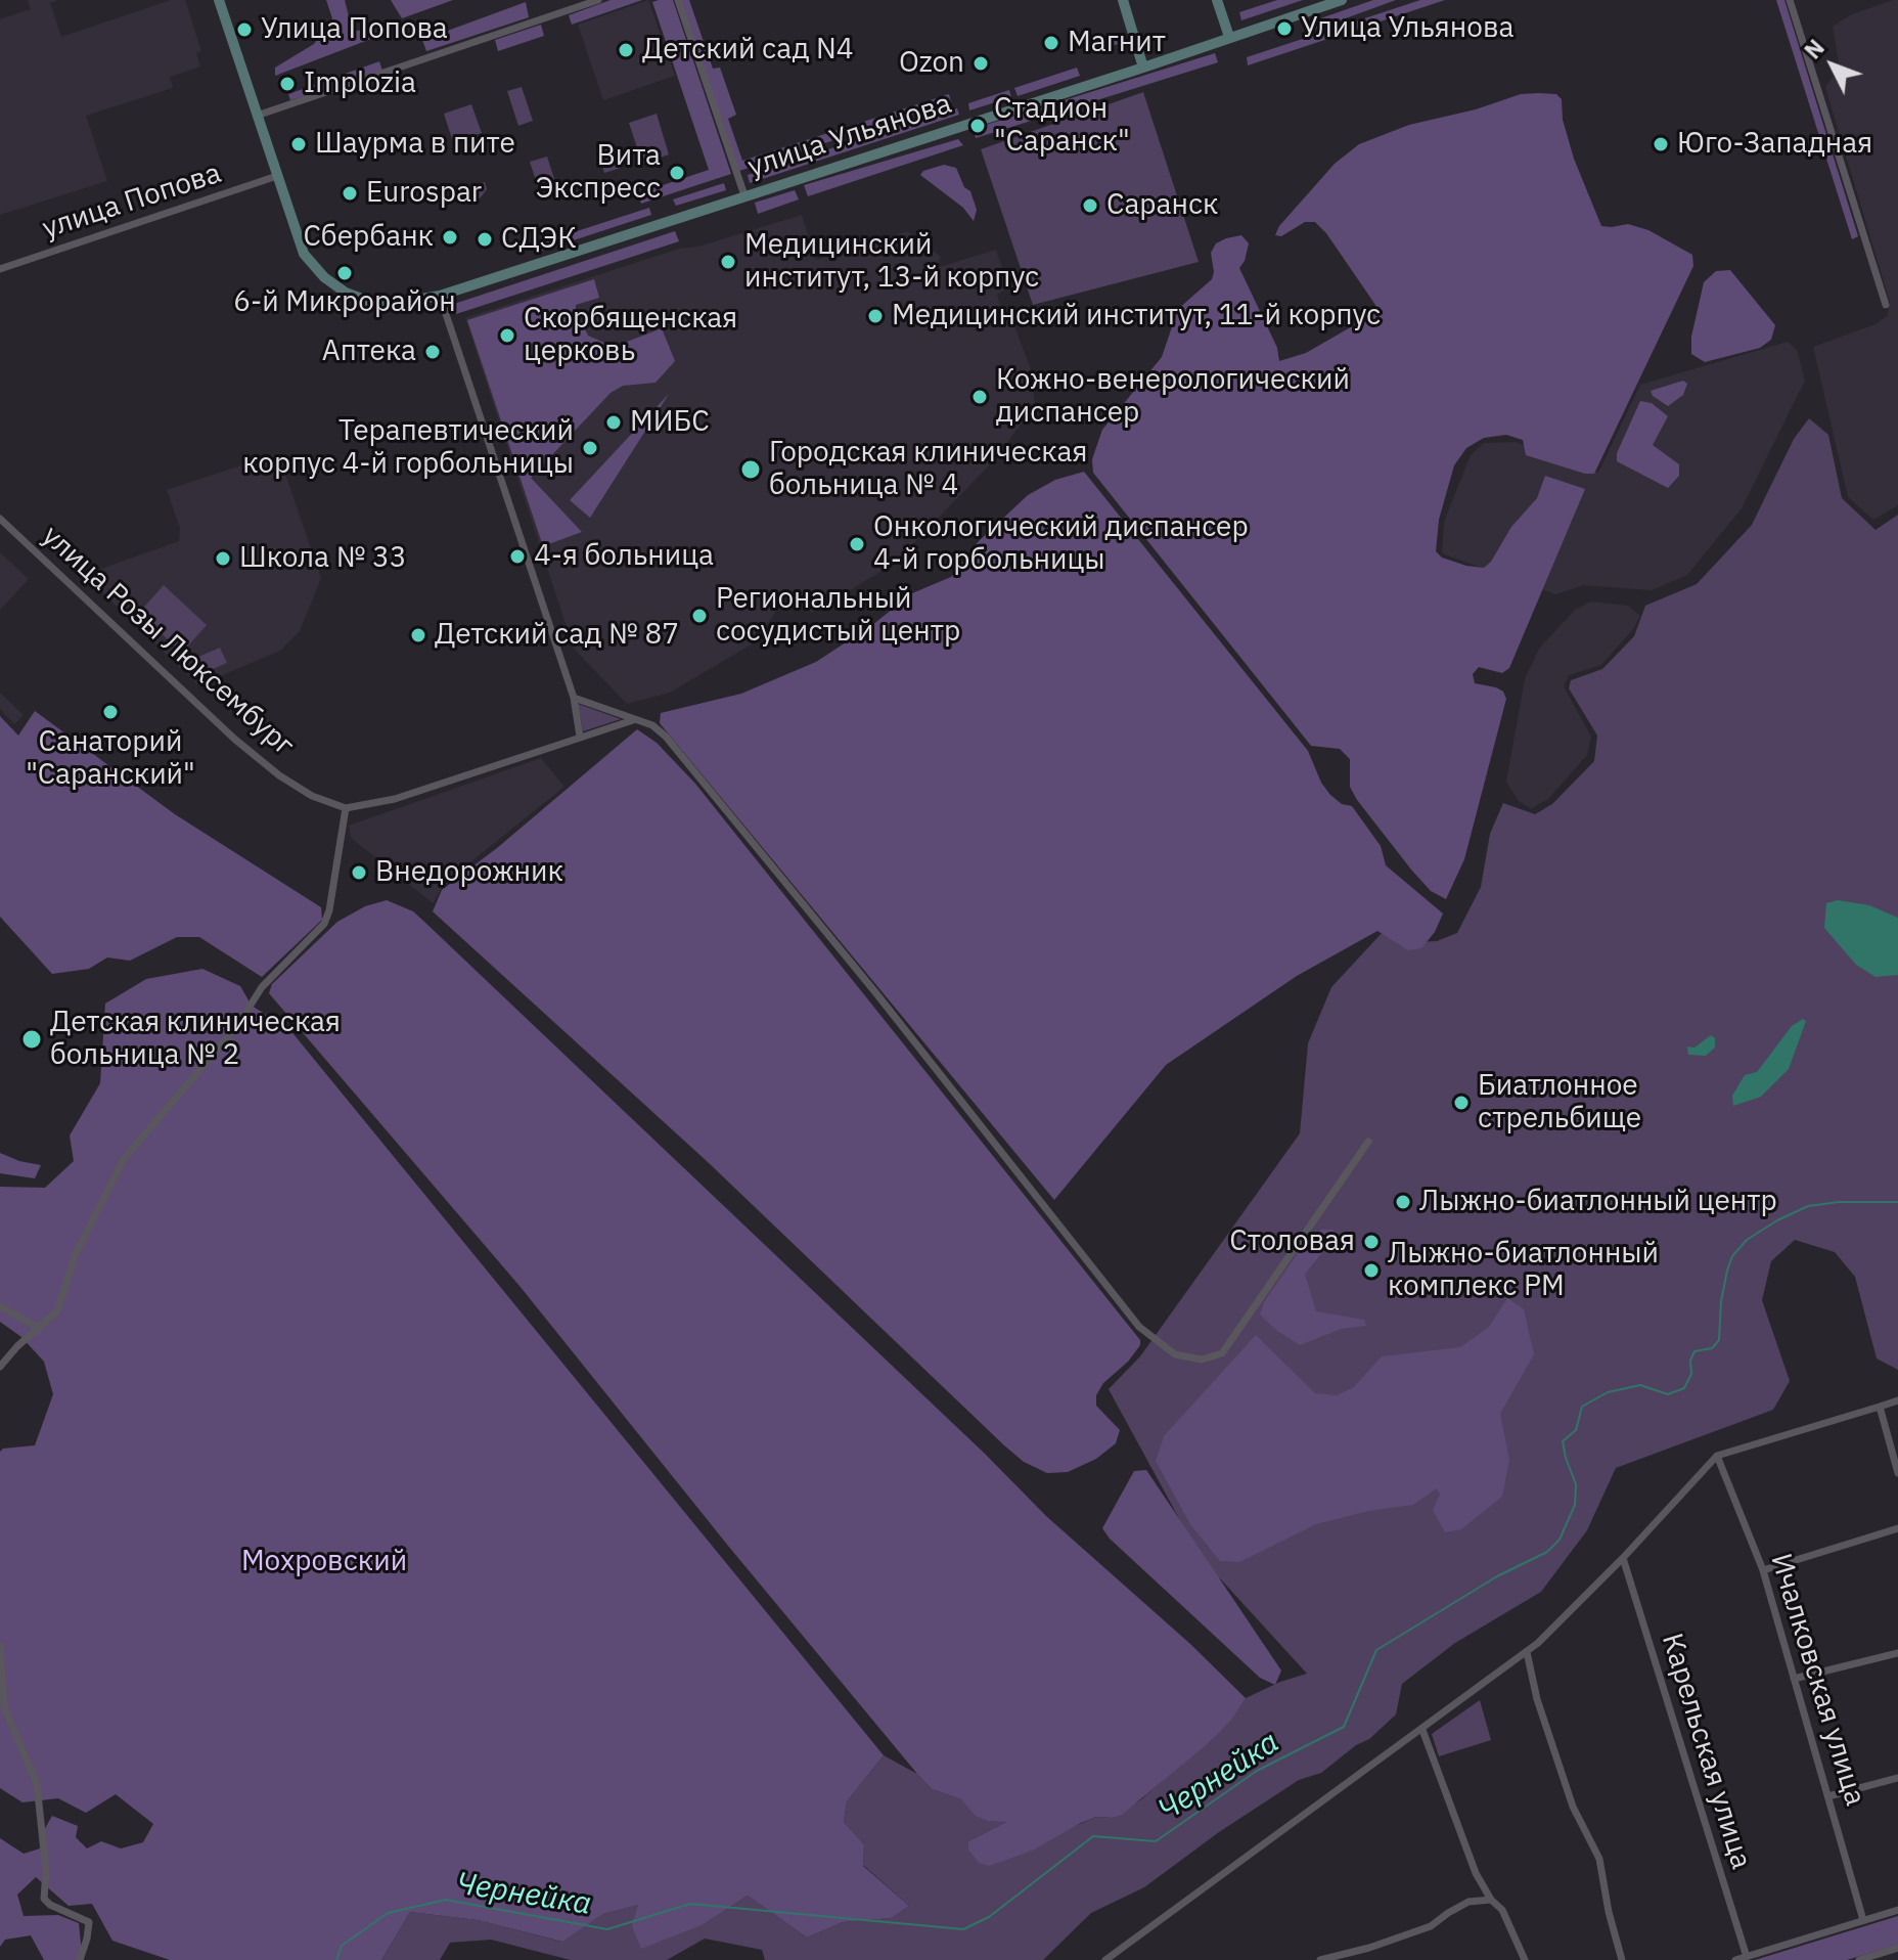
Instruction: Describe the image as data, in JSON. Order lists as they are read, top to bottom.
{
  "streets": {
    "main road": ["улица Ульянова"],
    "street": [
      "улица Попова",
      "улица Розы Люксембург",
      "Ичалковская улица",
      "Карельская улица"
    ]
  },
  "crossings": [
    ["улица Ульянова", "улица Попова"]
  ],
  "water": ["Чернейка"],
  "parks": ["Мохровский"],
  "places": [
    "Улица Ульянова",
    "Улица Попова",
    "Магнит",
    "Детский сад N4",
    "Ozon",
    "Implozia",
    "Стадион \"Саранск\"",
    "Шаурма в пите",
    "Юго-Западная",
    "Вита Экспресс",
    "Eurospar",
    "Саранск",
    "Сбербанк",
    "СДЭК",
    "Медицинский институт, 13-й корпус",
    "6-й Микрорайон",
    "Медицинский институт, 11-й корпус",
    "Скорбященская церковь",
    "Аптека",
    "Кожно-венерологический диспансер",
    "МИБС",
    "Терапевтический корпус 4-й горбольницы",
    "Городская клиническая больница № 4",
    "Онкологический диспансер 4-й горбольницы",
    "4-я больница",
    "Школа № 33",
    "Региональный сосудистый центр",
    "Детский сад № 87",
    "Санаторий \"Саранский\"",
    "Внедорожник",
    "Детская клиническая больница № 2",
    "Биатлонное стрельбище",
    "Лыжно-биатлонный центр",
    "Столовая",
    "Лыжно-биатлонный комплекс РМ"
  ],
  "north": "top left"
}
